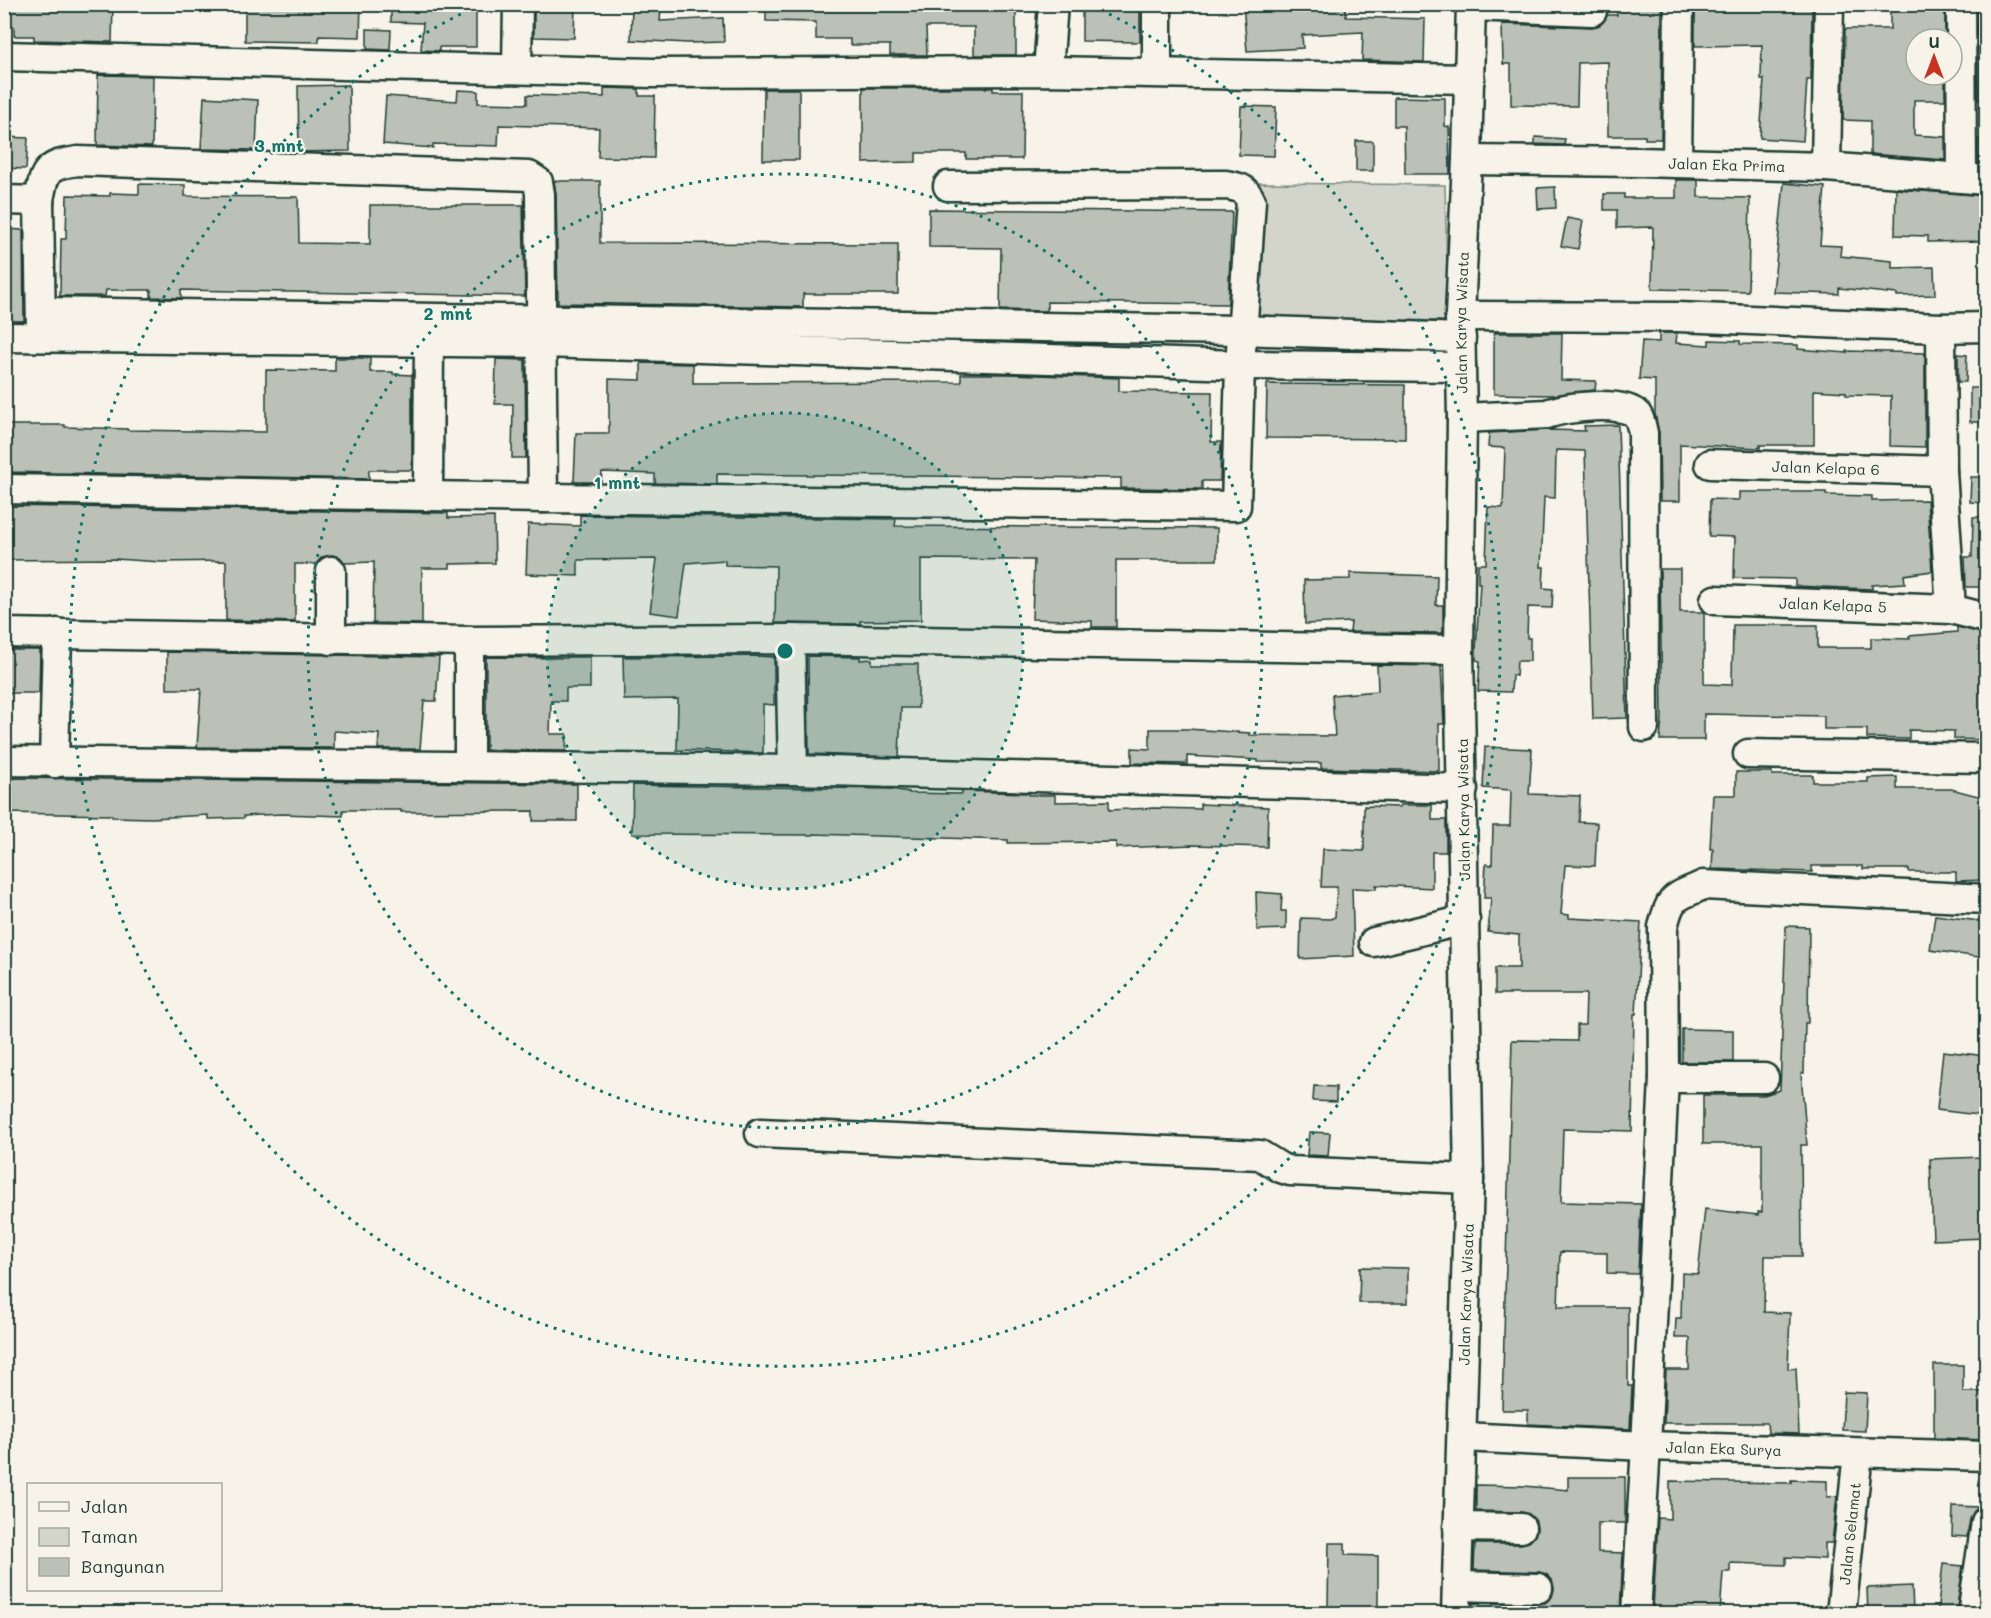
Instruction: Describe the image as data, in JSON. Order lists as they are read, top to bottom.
{
  "streets": {
    "street": [
      "Jalan Eka Prima",
      "Jalan Karya Wisata",
      "Jalan Kelapa 6",
      "Jalan Kelapa 5",
      "Jalan Eka Surya",
      "Jalan Selamat"
    ]
  },
  "crossings": [
    ["Jalan Eka Prima", "Jalan Karya Wisata"],
    ["Jalan Karya Wisata", "Jalan Eka Surya"],
    ["Jalan Eka Surya", "Jalan Selamat"]
  ],
  "legend": ["Jalan", "Taman", "Bangunan"],
  "north": "top",
  "rings": ["3 mnt", "2 mnt", "1 mnt"]
}
